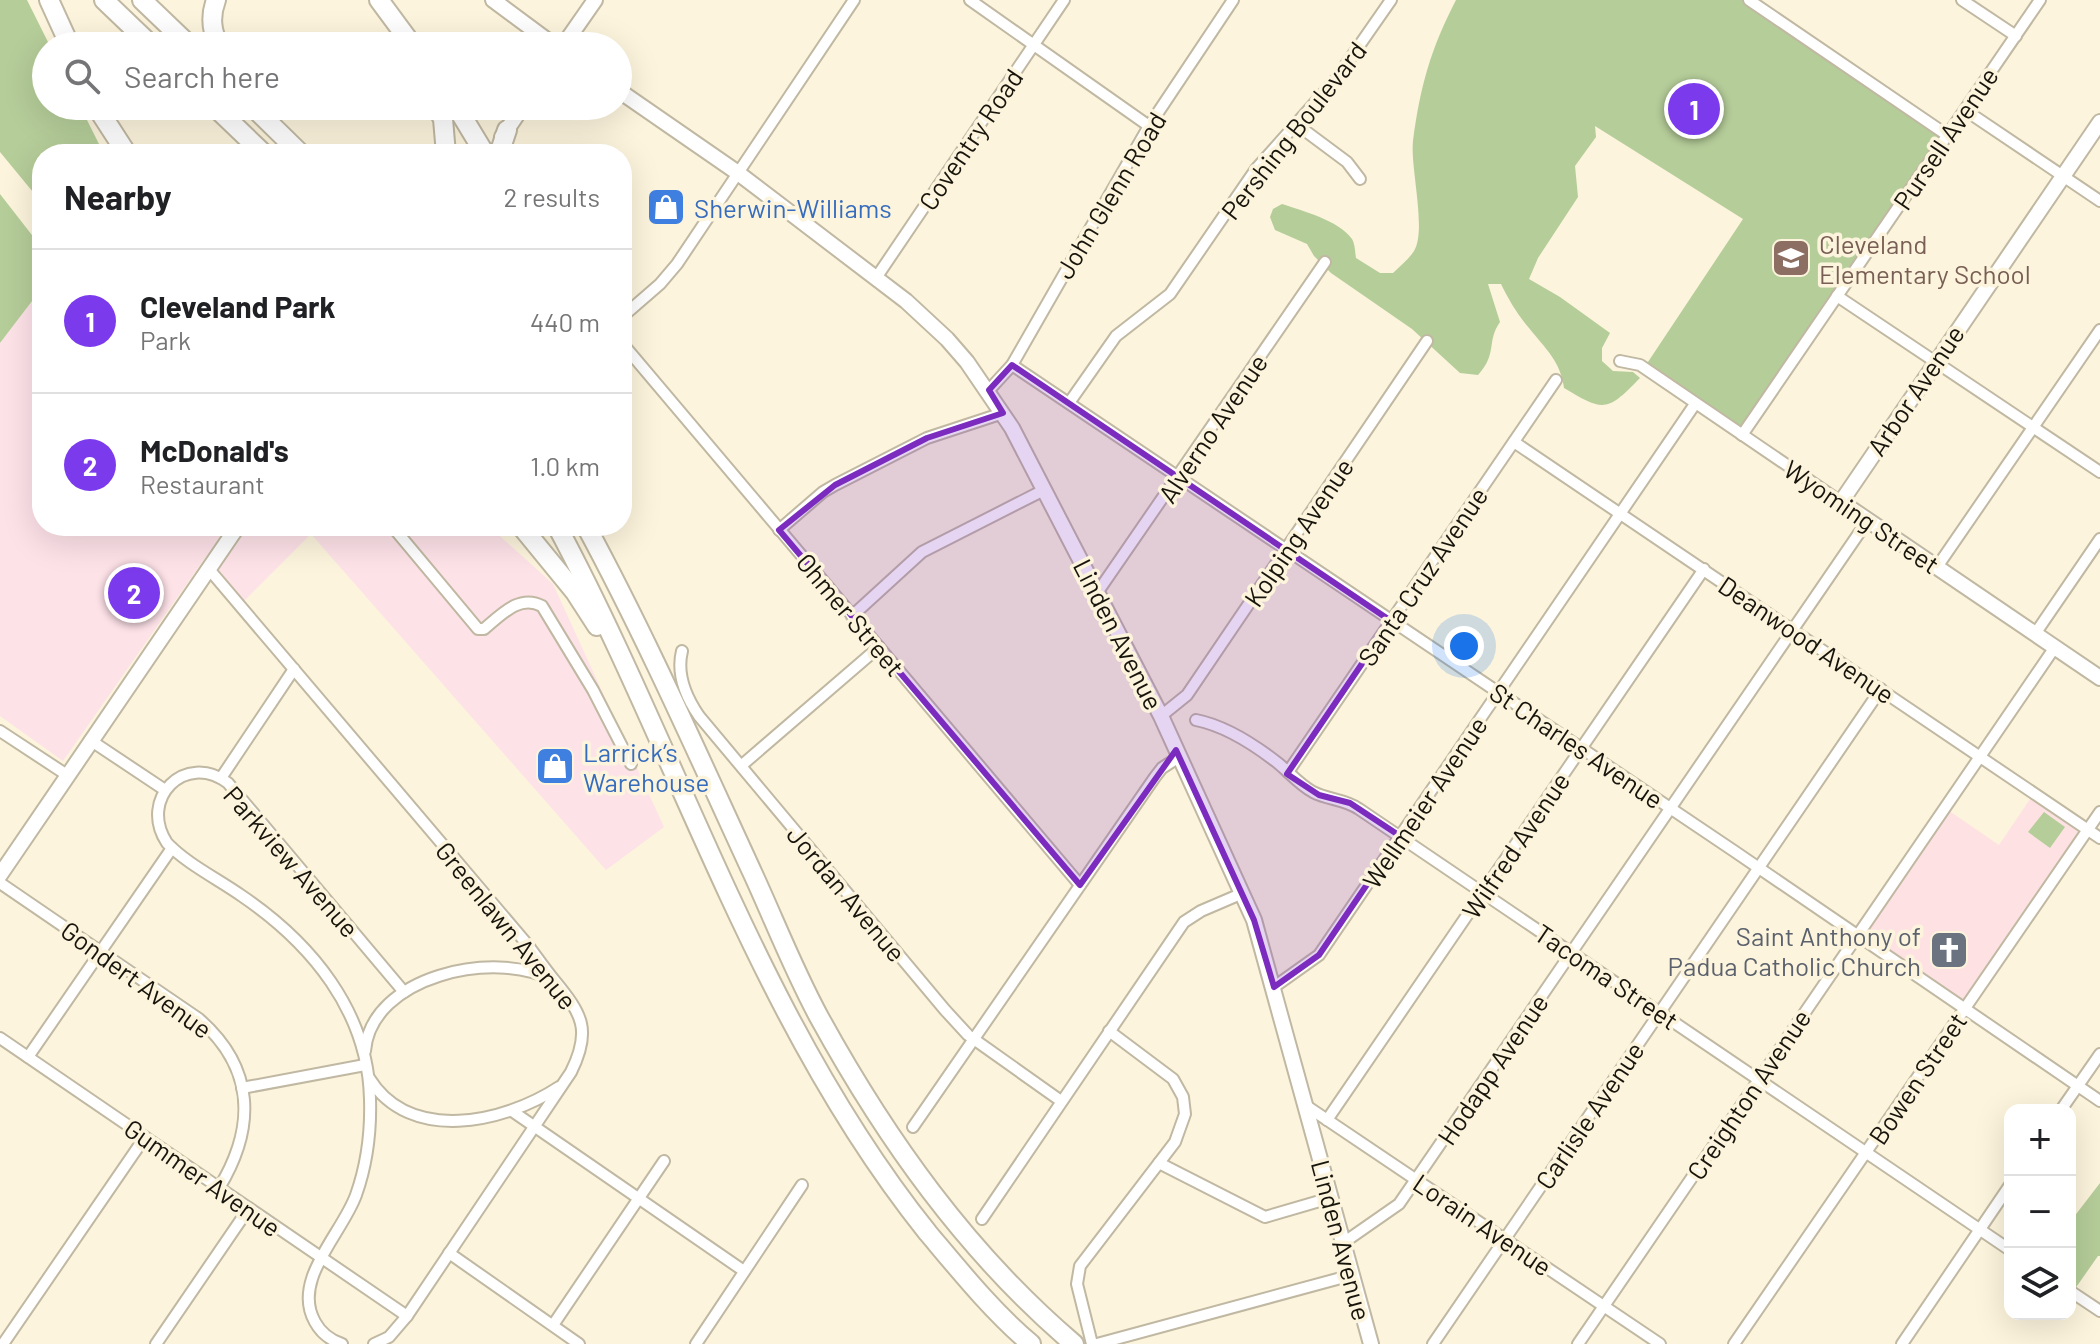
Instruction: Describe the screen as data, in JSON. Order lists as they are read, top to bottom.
{
  "streets": {
    "main road": ["Arbor Avenue", "Wyoming Street", "Linden Avenue"],
    "street": [
      "Pershing Boulevard",
      "Pursell Avenue",
      "Coventry Road",
      "John Glenn Road",
      "Alverno Avenue",
      "Kolping Avenue",
      "Santa Cruz Avenue",
      "Ohmer Street",
      "Deanwood Avenue",
      "St Charles Avenue",
      "Wellmeier Avenue",
      "Wilfred Avenue",
      "Parkview Avenue",
      "Jordan Avenue",
      "Greenlawn Avenue",
      "Tacoma Street",
      "Gondert Avenue",
      "Hodapp Avenue",
      "Bowen Street",
      "Creighton Avenue",
      "Carlisle Avenue",
      "Gummer Avenue",
      "Lorain Avenue"
    ]
  },
  "crossings": [
    ["Pershing Boulevard", "St Charles Avenue"],
    ["Pursell Avenue", "Wyoming Street"],
    ["Coventry Road", "Linden Avenue"],
    ["John Glenn Road", "Linden Avenue"],
    ["John Glenn Road", "St Charles Avenue"],
    ["Arbor Avenue", "Wyoming Street"],
    ["Alverno Avenue", "Linden Avenue"],
    ["Alverno Avenue", "St Charles Avenue"],
    ["Wyoming Street", "Wellmeier Avenue"],
    ["Wyoming Street", "Hodapp Avenue"],
    ["Wyoming Street", "Creighton Avenue"],
    ["Kolping Avenue", "Linden Avenue"],
    ["Kolping Avenue", "St Charles Avenue"],
    ["Santa Cruz Avenue", "Deanwood Avenue"],
    ["Santa Cruz Avenue", "St Charles Avenue"],
    ["Santa Cruz Avenue", "Tacoma Street"],
    ["Linden Avenue", "Wellmeier Avenue"],
    ["Linden Avenue", "Hodapp Avenue"],
    ["Linden Avenue", "Lorain Avenue"],
    ["Deanwood Avenue", "Wellmeier Avenue"],
    ["Deanwood Avenue", "Wilfred Avenue"],
    ["Deanwood Avenue", "Hodapp Avenue"],
    ["Deanwood Avenue", "Bowen Street"],
    ["Deanwood Avenue", "Creighton Avenue"],
    ["Deanwood Avenue", "Carlisle Avenue"],
    ["St Charles Avenue", "Wellmeier Avenue"],
    ["St Charles Avenue", "Wilfred Avenue"],
    ["St Charles Avenue", "Hodapp Avenue"],
    ["St Charles Avenue", "Bowen Street"],
    ["St Charles Avenue", "Creighton Avenue"],
    ["St Charles Avenue", "Carlisle Avenue"],
    ["Wellmeier Avenue", "Tacoma Street"],
    ["Wilfred Avenue", "Tacoma Street"],
    ["Wilfred Avenue", "Lorain Avenue"],
    ["Parkview Avenue", "Greenlawn Avenue"],
    ["Greenlawn Avenue", "Gummer Avenue"],
    ["Tacoma Street", "Hodapp Avenue"],
    ["Tacoma Street", "Bowen Street"],
    ["Tacoma Street", "Creighton Avenue"],
    ["Tacoma Street", "Carlisle Avenue"],
    ["Gondert Avenue", "Gummer Avenue"],
    ["Hodapp Avenue", "Lorain Avenue"],
    ["Creighton Avenue", "Lorain Avenue"],
    ["Carlisle Avenue", "Lorain Avenue"]
  ],
  "places": {
    "shop": ["Sherwin-Williams", "Larrick’s Warehouse"],
    "school or university": ["Cleveland Elementary School"],
    "church": ["Saint Anthony of Padua Catholic Church"]
  },
  "page": {
    "search": "Search here",
    "pins": ["1", "2"],
    "heading": ["Nearby", "2 results"],
    "list": [
      {
        "mark": "1",
        "name": "Cleveland Park",
        "note": "Park",
        "value": "440 m"
      },
      {
        "mark": "2",
        "name": "McDonald's",
        "note": "Restaurant",
        "value": "1.0 km"
      }
    ],
    "map_buttons": ["+", "−"]
  }
}
